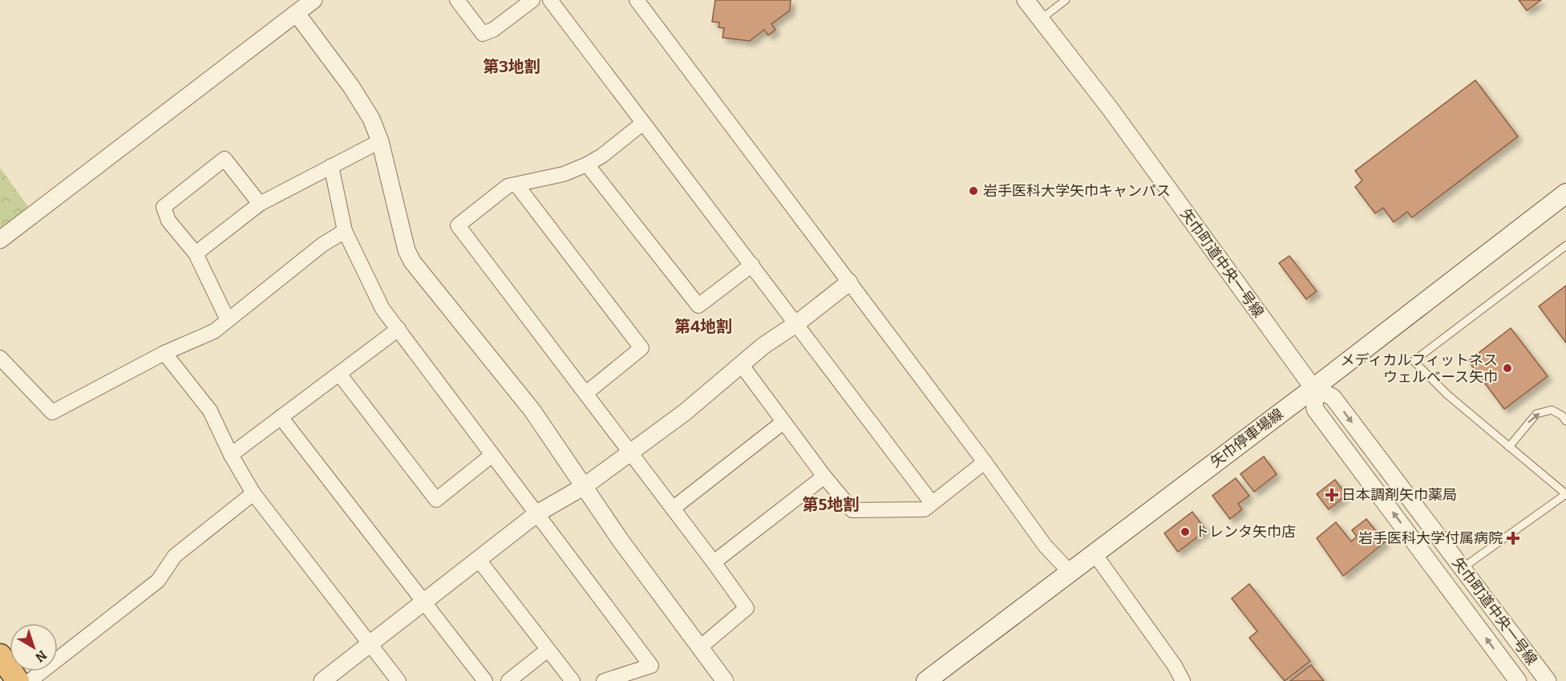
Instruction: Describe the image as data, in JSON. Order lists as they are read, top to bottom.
{
  "streets": {
    "main road": ["矢巾停車場線"],
    "street": ["矢巾町道中央一号線"]
  },
  "crossings": [
    ["矢巾町道中央一号線", "矢巾停車場線"]
  ],
  "districts": ["第3地割", "第4地割", "第5地割"],
  "places": {
    "other": ["岩手医科大学矢巾キャンパス", "メディカルフィットネス ウェルベース矢巾", "トレンタ矢巾店"],
    "health": ["日本調剤矢巾薬局", "岩手医科大学付属病院"]
  },
  "north": "bottom right"
}
